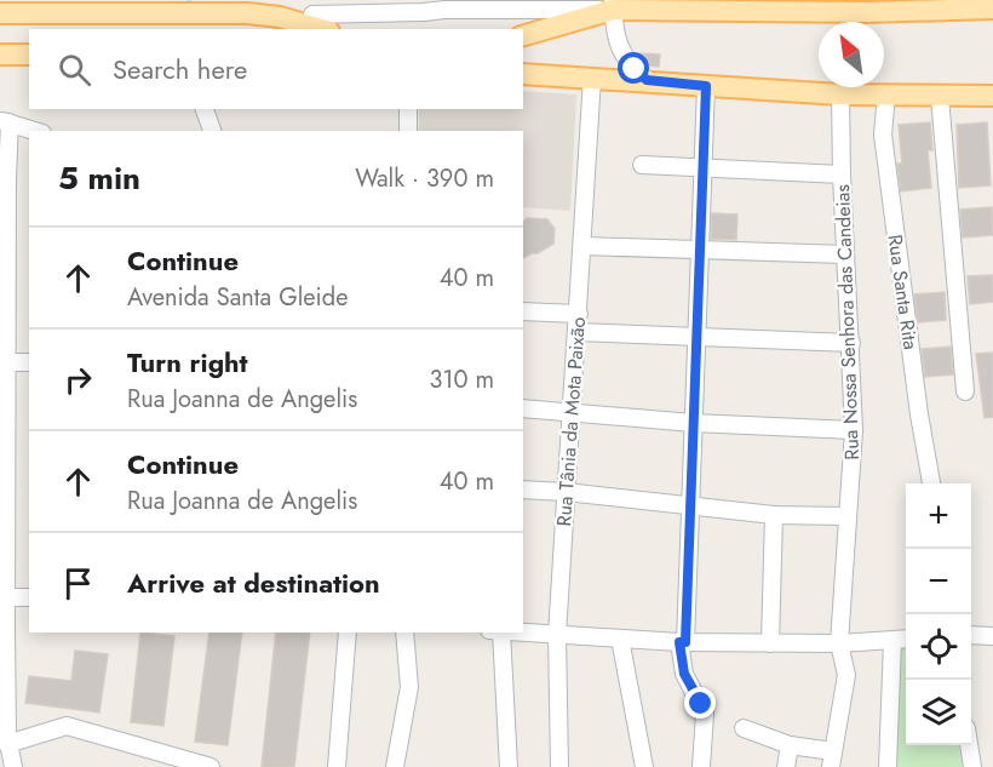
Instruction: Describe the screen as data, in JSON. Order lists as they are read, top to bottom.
{
  "streets": {
    "street": ["Rua Santa Rita", "Rua Nossa Senhora das Candeias", "Rua Tânia da Mota Paixão"]
  },
  "north": "top left",
  "page": {
    "search": "Search here",
    "heading": ["5 min", "Walk · 390 m"],
    "list": [
      ["Continue", "Avenida Santa Gleide", "40 m"],
      ["Turn right", "Rua Joanna de Angelis", "310 m"],
      ["Continue", "Rua Joanna de Angelis", "40 m"],
      "Arrive at destination"
    ],
    "map_buttons": ["+", "−"]
  }
}
